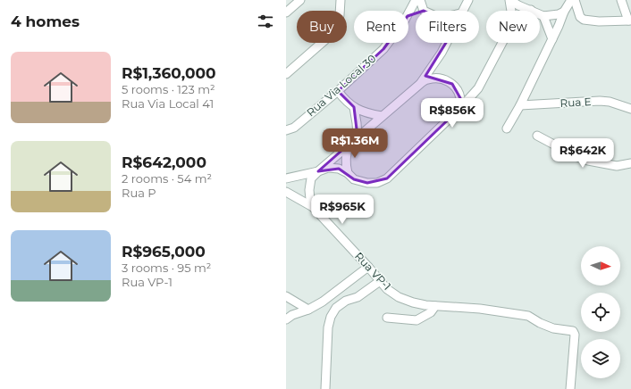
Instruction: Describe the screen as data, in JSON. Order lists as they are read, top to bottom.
{
  "streets": {
    "street": ["Rua Via Local 30", "Rua E", "Rua VP-1"]
  },
  "north": "right",
  "page": {
    "heading": "4 homes",
    "chip": [
      "Buy",
      "Rent",
      "Filters",
      "New"
    ],
    "list": [
      {
        "name": "R$1,360,000",
        "note": "5 rooms · 123 m² · Rua Via Local 41"
      },
      {
        "name": "R$642,000",
        "note": "2 rooms · 54 m² · Rua P"
      },
      {
        "name": "R$965,000",
        "note": "3 rooms · 95 m² · Rua VP-1"
      }
    ],
    "price": [
      "R$856K",
      "R$1.36M",
      "R$642K",
      "R$965K"
    ]
  }
}
